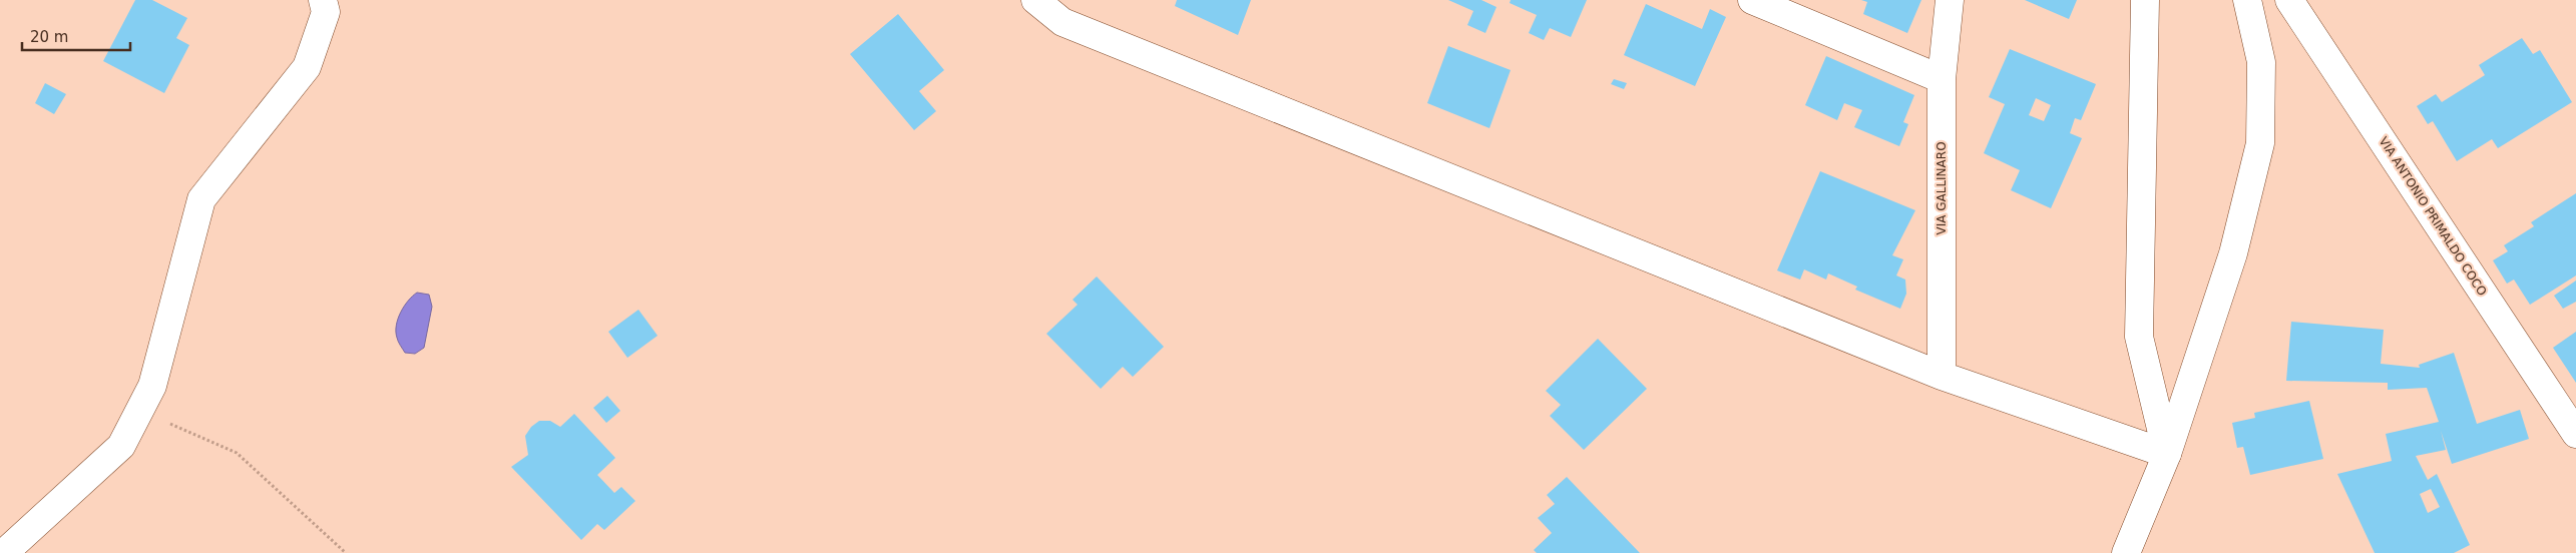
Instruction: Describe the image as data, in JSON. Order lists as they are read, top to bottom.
{
  "streets": {
    "street": ["VIA GALLINARO", "VIA ANTONIO PRIMALDO COCO"]
  },
  "scale_bar": "20 m"
}
